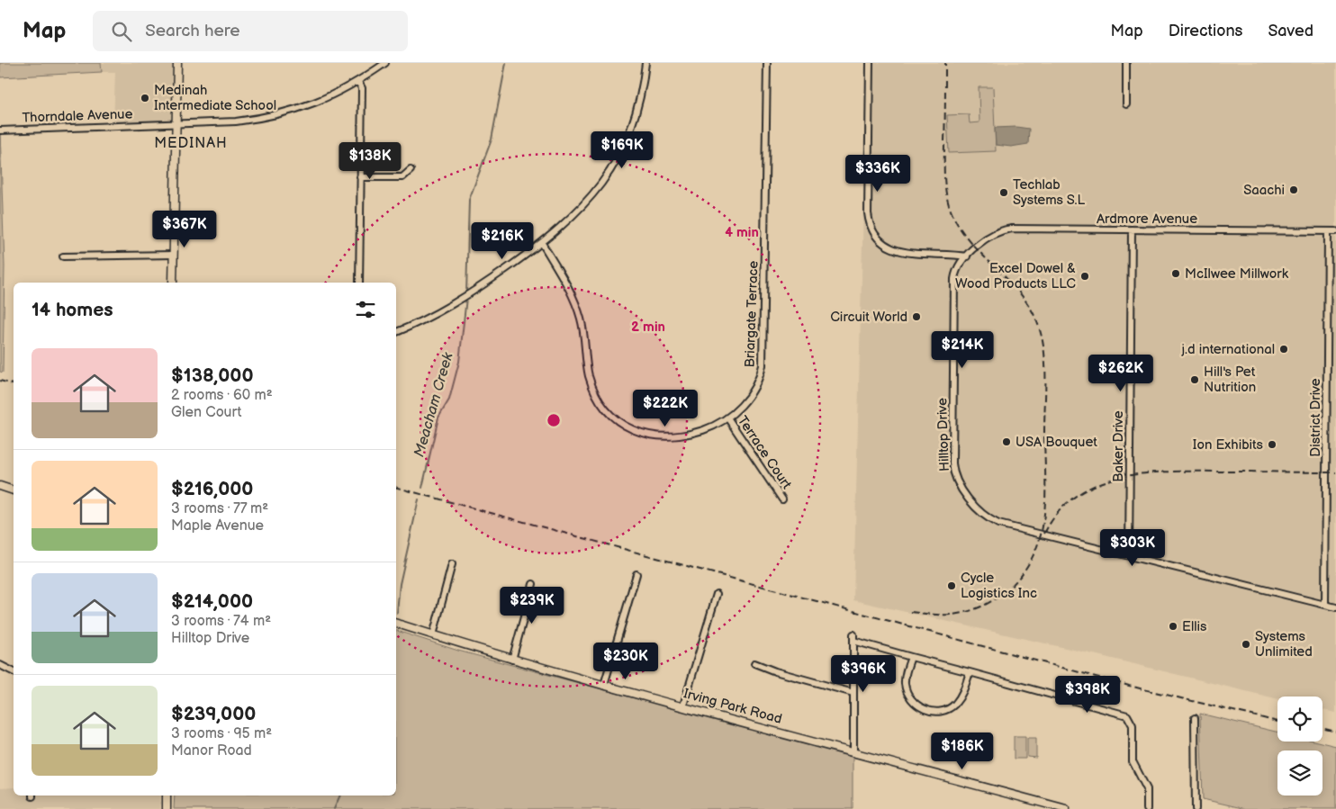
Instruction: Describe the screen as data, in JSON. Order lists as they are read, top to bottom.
{
  "streets": {
    "main road": ["Irving Park Road"],
    "street": [
      "Thorndale Avenue",
      "Ardmore Avenue",
      "Briargate Terrace",
      "District Drive",
      "Hilltop Drive",
      "Baker Drive",
      "Terrace Court"
    ]
  },
  "crossings": [
    ["Ardmore Avenue", "District Drive"],
    ["Ardmore Avenue", "Hilltop Drive"],
    ["Ardmore Avenue", "Baker Drive"],
    ["Briargate Terrace", "Terrace Court"],
    ["Hilltop Drive", "Baker Drive"]
  ],
  "districts": ["MEDINAH"],
  "water": ["Meacham Creek"],
  "places": [
    "Medinah Intermediate School",
    "Saachi",
    "Techlab Systems S.L",
    "McIlwee Millwork",
    "Excel Dowel & Wood Products LLC",
    "Circuit World",
    "j.d international",
    "Hill's Pet Nutrition",
    "USA Bouquet",
    "Ion Exhibits",
    "Cycle Logistics Inc",
    "Ellis",
    "Systems Unlimited"
  ],
  "page": {
    "header": "Map",
    "search": "Search here",
    "nav": ["Map", "Directions", "Saved"],
    "price": [
      "$169K",
      "$138K",
      "$336K",
      "$367K",
      "$216K",
      "$214K",
      "$262K",
      "$222K",
      "$303K",
      "$239K",
      "$230K",
      "$396K",
      "$398K",
      "$186K"
    ],
    "heading": "14 homes",
    "list": [
      {
        "name": "$138,000",
        "note": "2 rooms · 60 m² · Glen Court"
      },
      {
        "name": "$216,000",
        "note": "3 rooms · 77 m² · Maple Avenue"
      },
      {
        "name": "$214,000",
        "note": "3 rooms · 74 m² · Hilltop Drive"
      },
      {
        "name": "$239,000",
        "note": "3 rooms · 95 m² · Manor Road"
      }
    ]
  },
  "rings": ["4 min", "2 min"]
}
